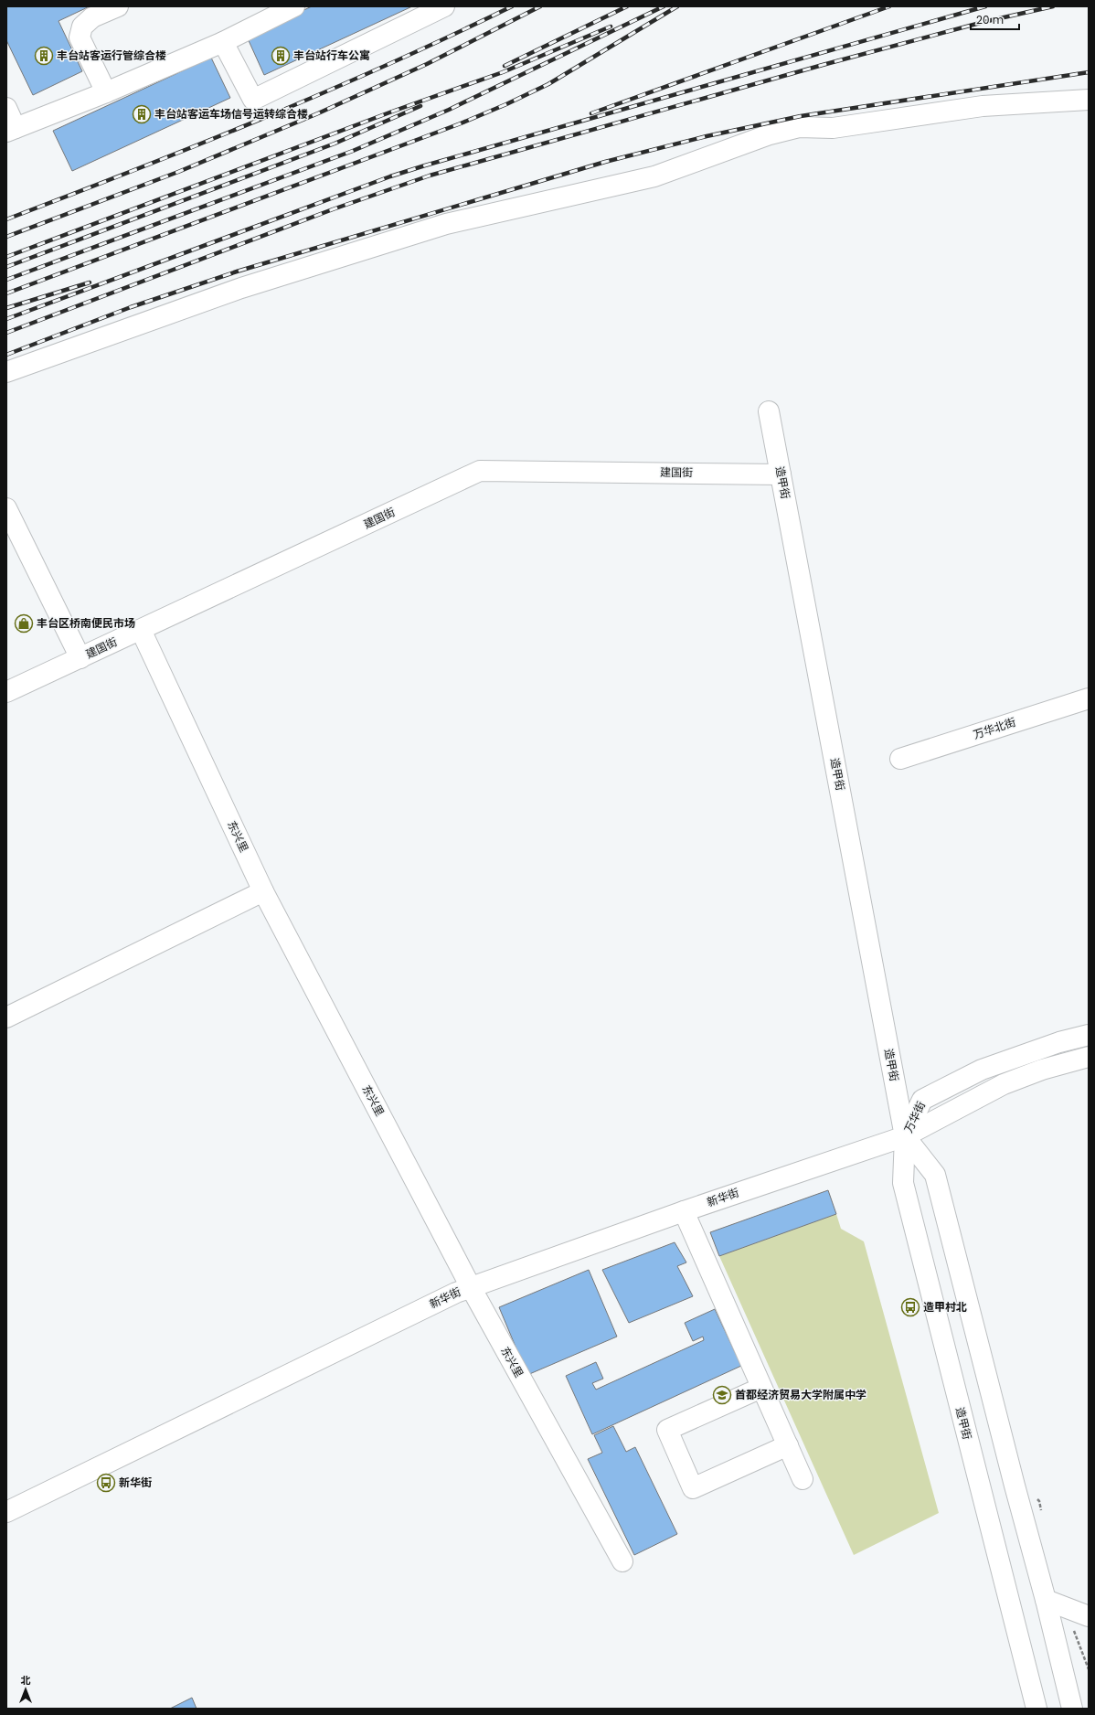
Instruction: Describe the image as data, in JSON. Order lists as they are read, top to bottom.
{
  "streets": {
    "street": [
      "建国街",
      "造甲街",
      "万华北街",
      "东兴里",
      "万华街",
      "新华街"
    ]
  },
  "crossings": [
    ["建国街", "造甲街"],
    ["建国街", "东兴里"],
    ["造甲街", "万华街"],
    ["造甲街", "新华街"],
    ["东兴里", "新华街"],
    ["万华街", "新华街"]
  ],
  "places": {
    "building": ["丰台站客运行管综合楼", "丰台站行车公寓", "丰台站客运车场信号运转综合楼"],
    "shop": ["丰台区桥南便民市场"],
    "bus stop": ["造甲村北", "新华街"],
    "school or university": ["首都经济贸易大学附属中学"]
  },
  "scale_bar": "20 m",
  "north": "top"
}
